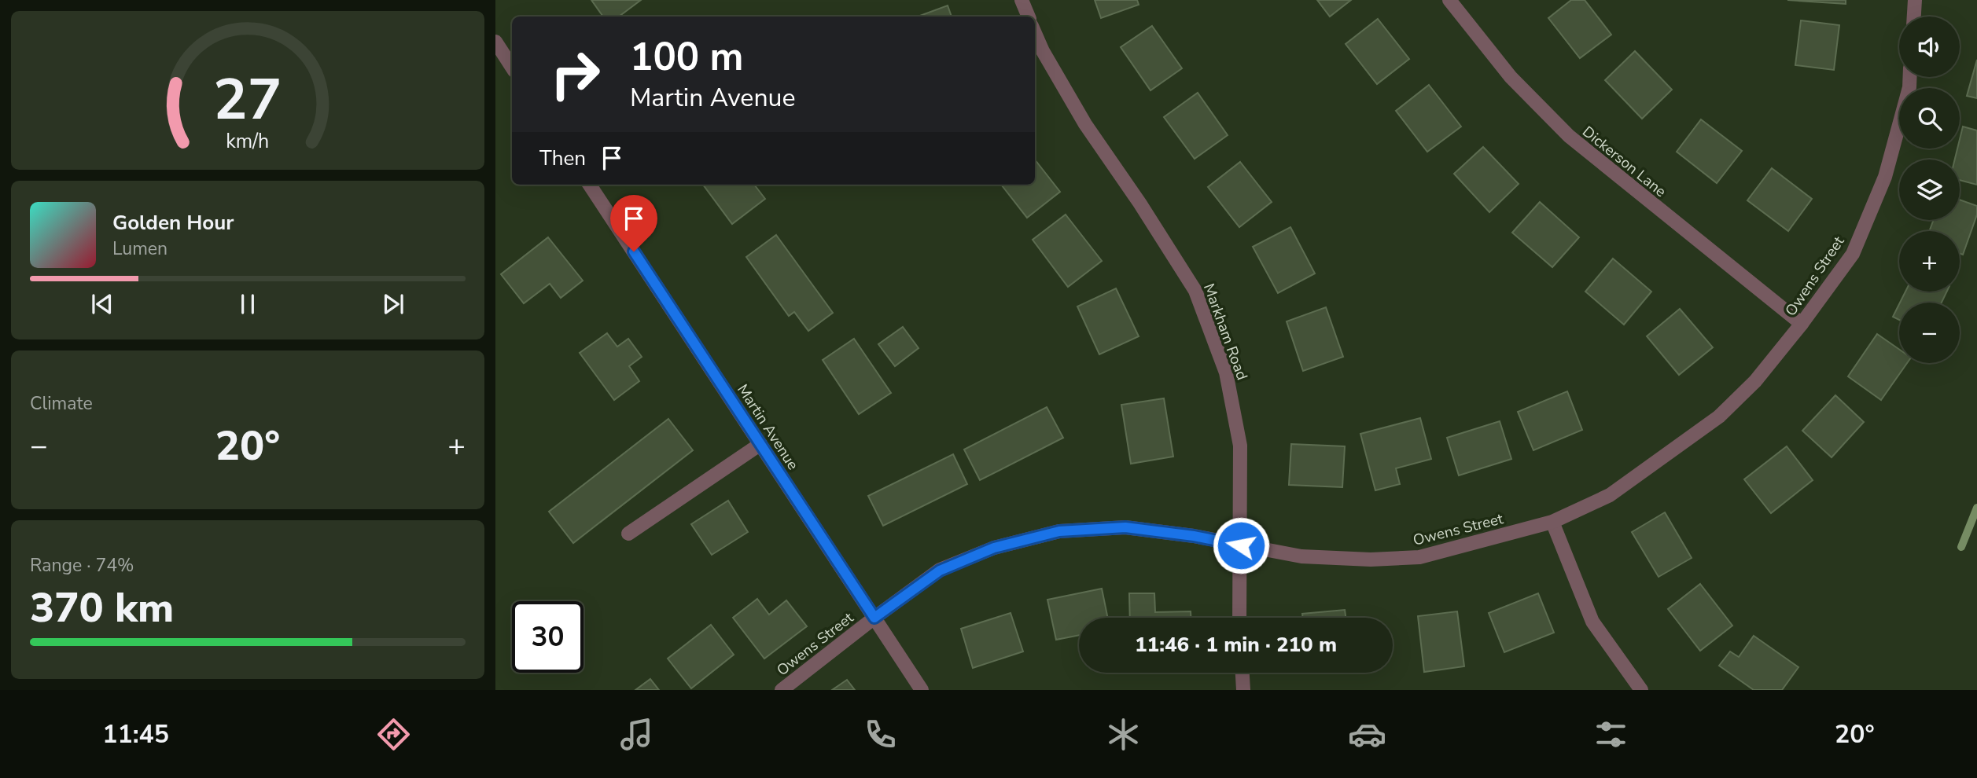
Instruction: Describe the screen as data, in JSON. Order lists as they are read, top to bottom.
{
  "streets": {
    "street": [
      "Dickerson Lane",
      "Owens Street",
      "Markham Road",
      "Martin Avenue"
    ]
  },
  "crossings": [
    ["Dickerson Lane", "Owens Street"],
    ["Owens Street", "Markham Road"],
    ["Owens Street", "Martin Avenue"]
  ],
  "page": {
    "map_buttons": ["+", "−"],
    "turn": ["100 m", "Martin Avenue"],
    "then": "Then",
    "song": ["Golden Hour", "Lumen"],
    "tile": [
      "Climate",
      ["Range · 74%", "370 km"]
    ],
    "heat": ["−", "20°", "+"],
    "limit": "30",
    "trip": "11:46 · 1 min · 210 m",
    "tabs": ["11:45", "20°"],
    "gauge": ["27", "km/h"]
  }
}
